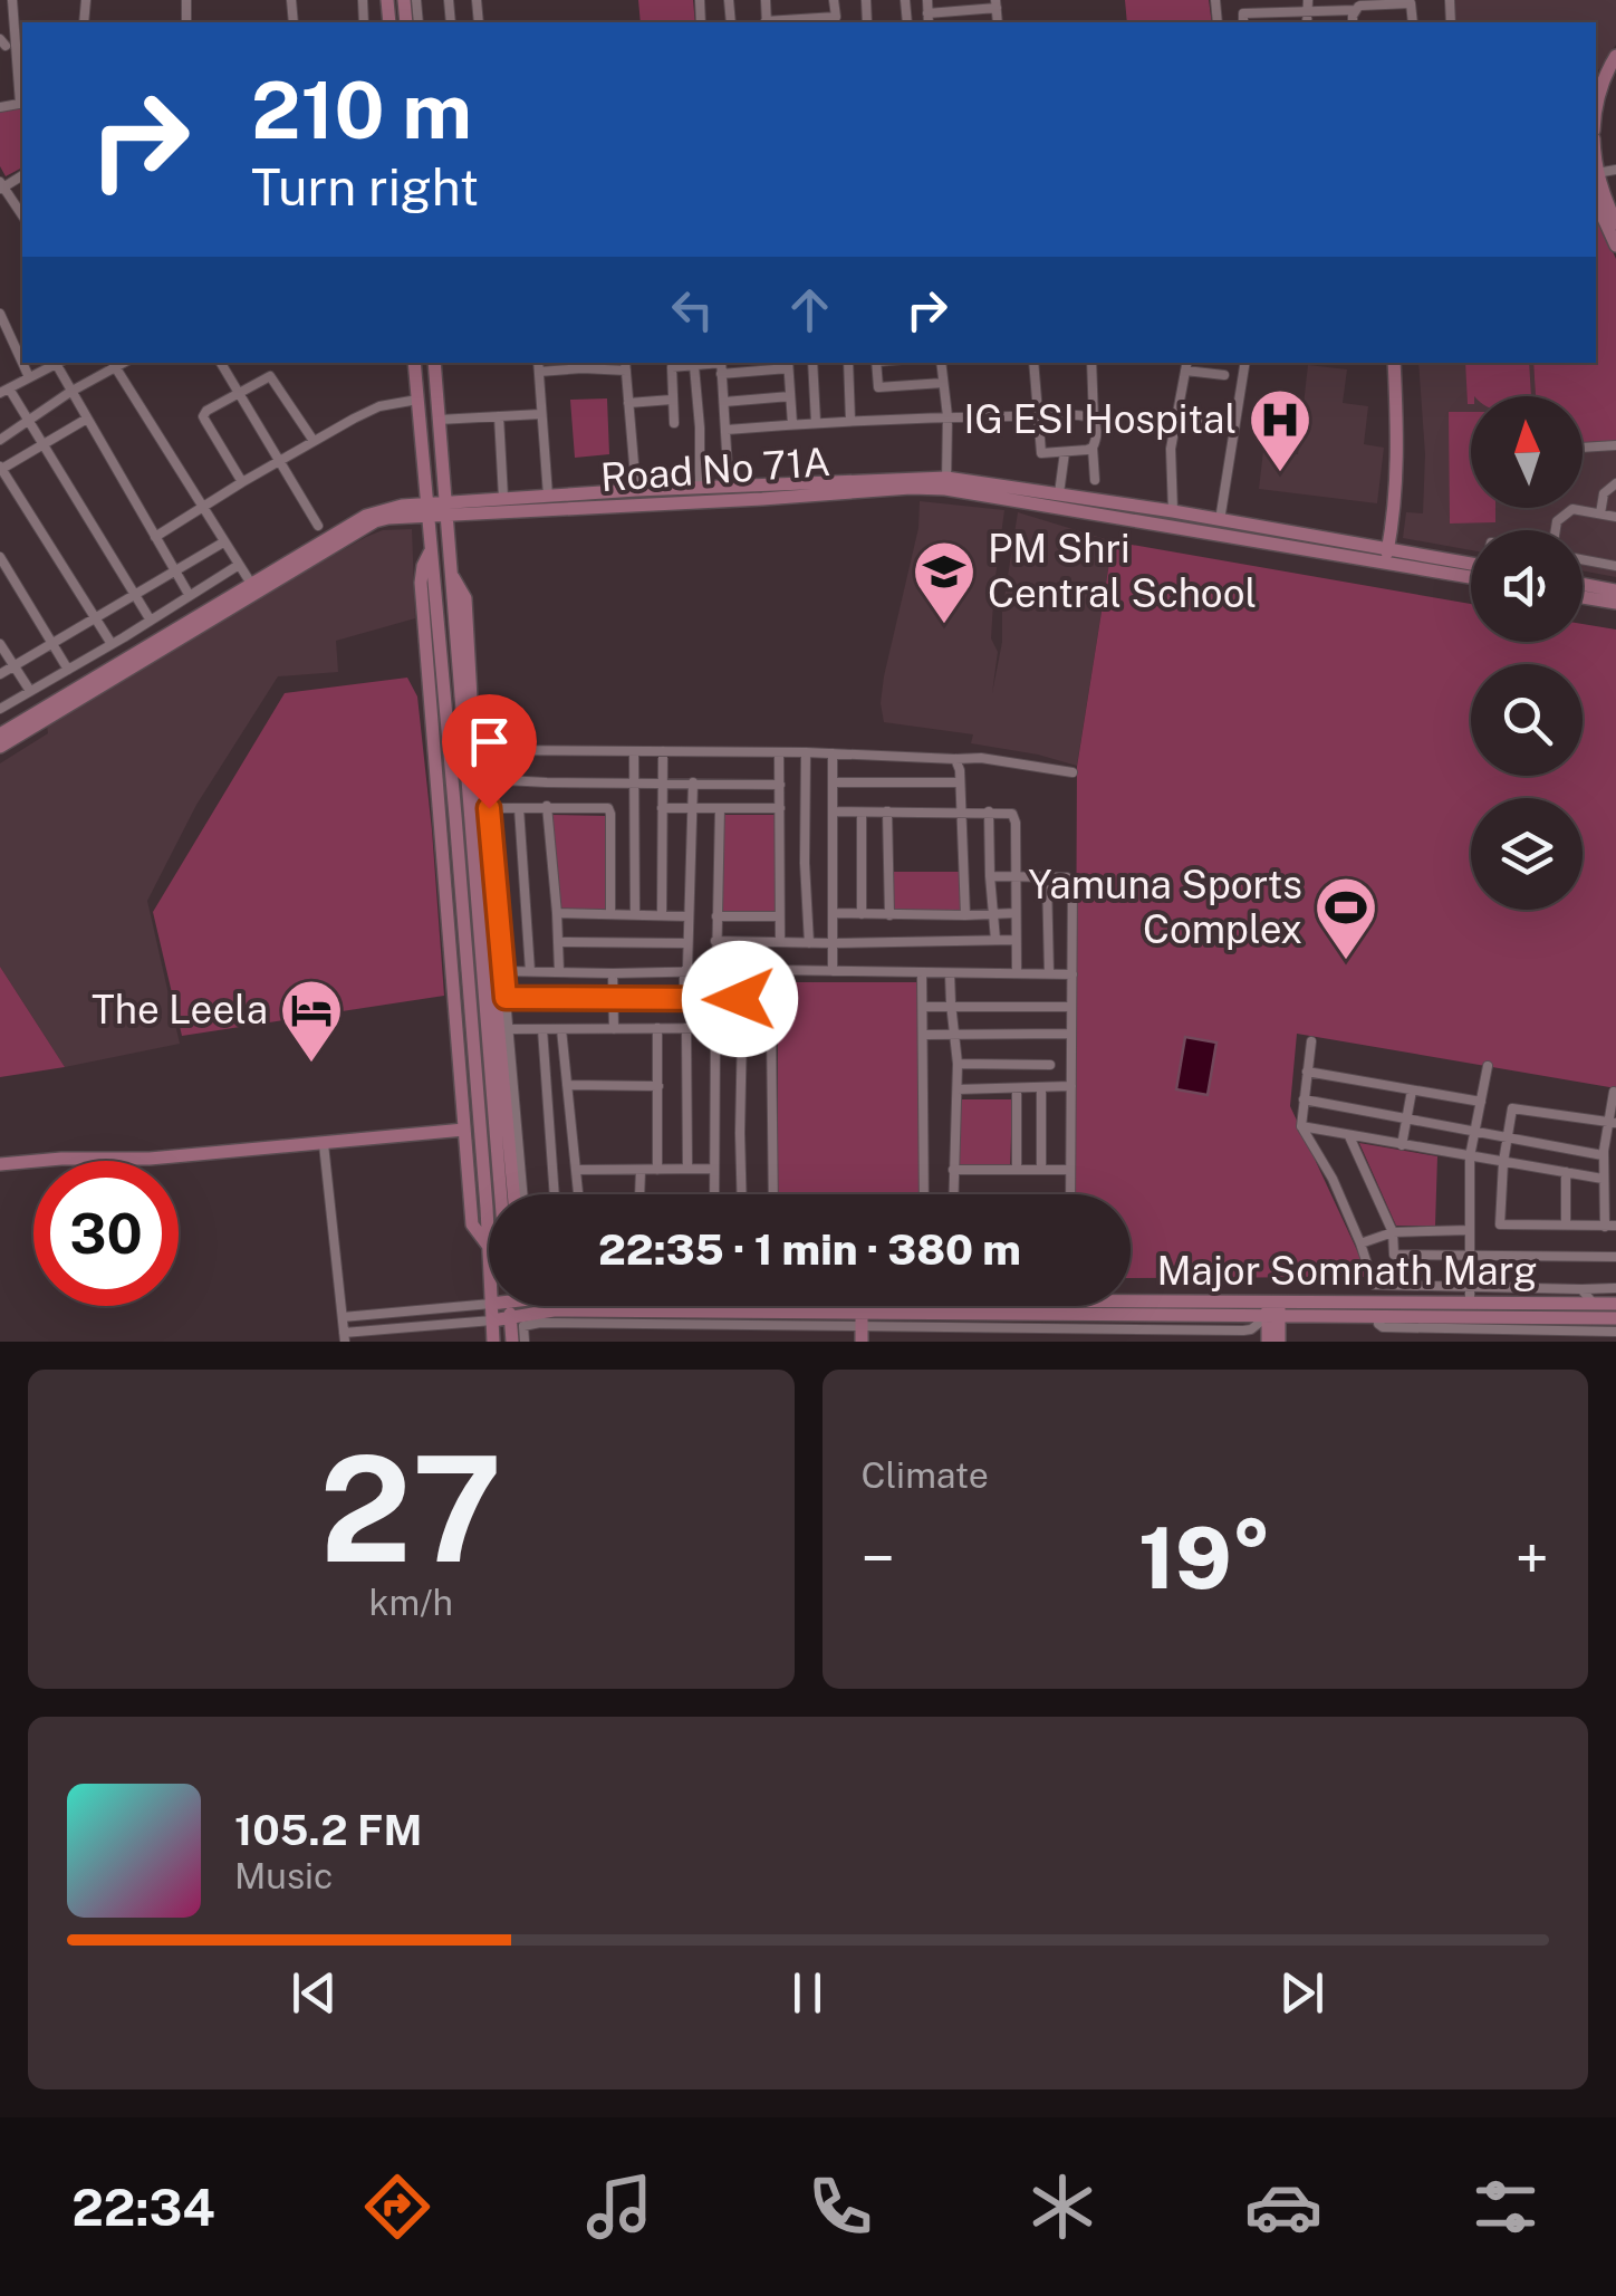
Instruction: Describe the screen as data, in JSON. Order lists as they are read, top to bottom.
{
  "streets": {
    "street": ["Road No 71A", "Major Somnath Marg"]
  },
  "places": {
    "hospital": ["IG ESI Hospital"],
    "school or university": ["PM Shri Central School"],
    "sports": ["Yamuna Sports Complex"],
    "hotel": ["The Leela"]
  },
  "north": "top",
  "page": {
    "turn": ["210 m", "Turn right"],
    "limit": "30",
    "trip": "22:35 · 1 min · 380 m",
    "tile": [
      ["27", "km/h"],
      "Climate"
    ],
    "heat": ["−", "19°", "+"],
    "song": ["105.2 FM", "Music"],
    "tabs": "22:34"
  }
}
